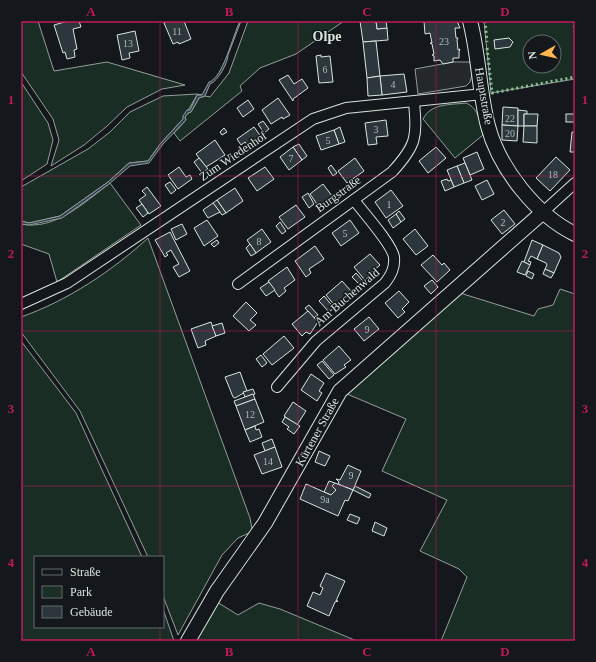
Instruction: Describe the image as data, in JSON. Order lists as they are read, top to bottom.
{
  "streets": {
    "street": [
      "Hauptstraße",
      "Zum Wiedenhof",
      "Burgstraße",
      "Am Buchenwald",
      "Kürtener Straße"
    ]
  },
  "crossings": [
    ["Hauptstraße", "Zum Wiedenhof"],
    ["Hauptstraße", "Kürtener Straße"],
    ["Zum Wiedenhof", "Burgstraße"],
    ["Burgstraße", "Am Buchenwald"]
  ],
  "districts": ["Olpe"],
  "house_numbers": [
    "11",
    "23",
    "13",
    "6",
    "4",
    "22",
    "3",
    "20",
    "5",
    "7",
    "18",
    "1",
    "2",
    "5",
    "8",
    "9",
    "12",
    "14",
    "9",
    "9a"
  ],
  "legend": ["Straße", "Park", "Gebäude"],
  "north": "left",
  "grid": {
    "columns": [
      "A",
      "B",
      "C",
      "D"
    ],
    "rows": [
      "1",
      "2",
      "3",
      "4"
    ]
  }
}
